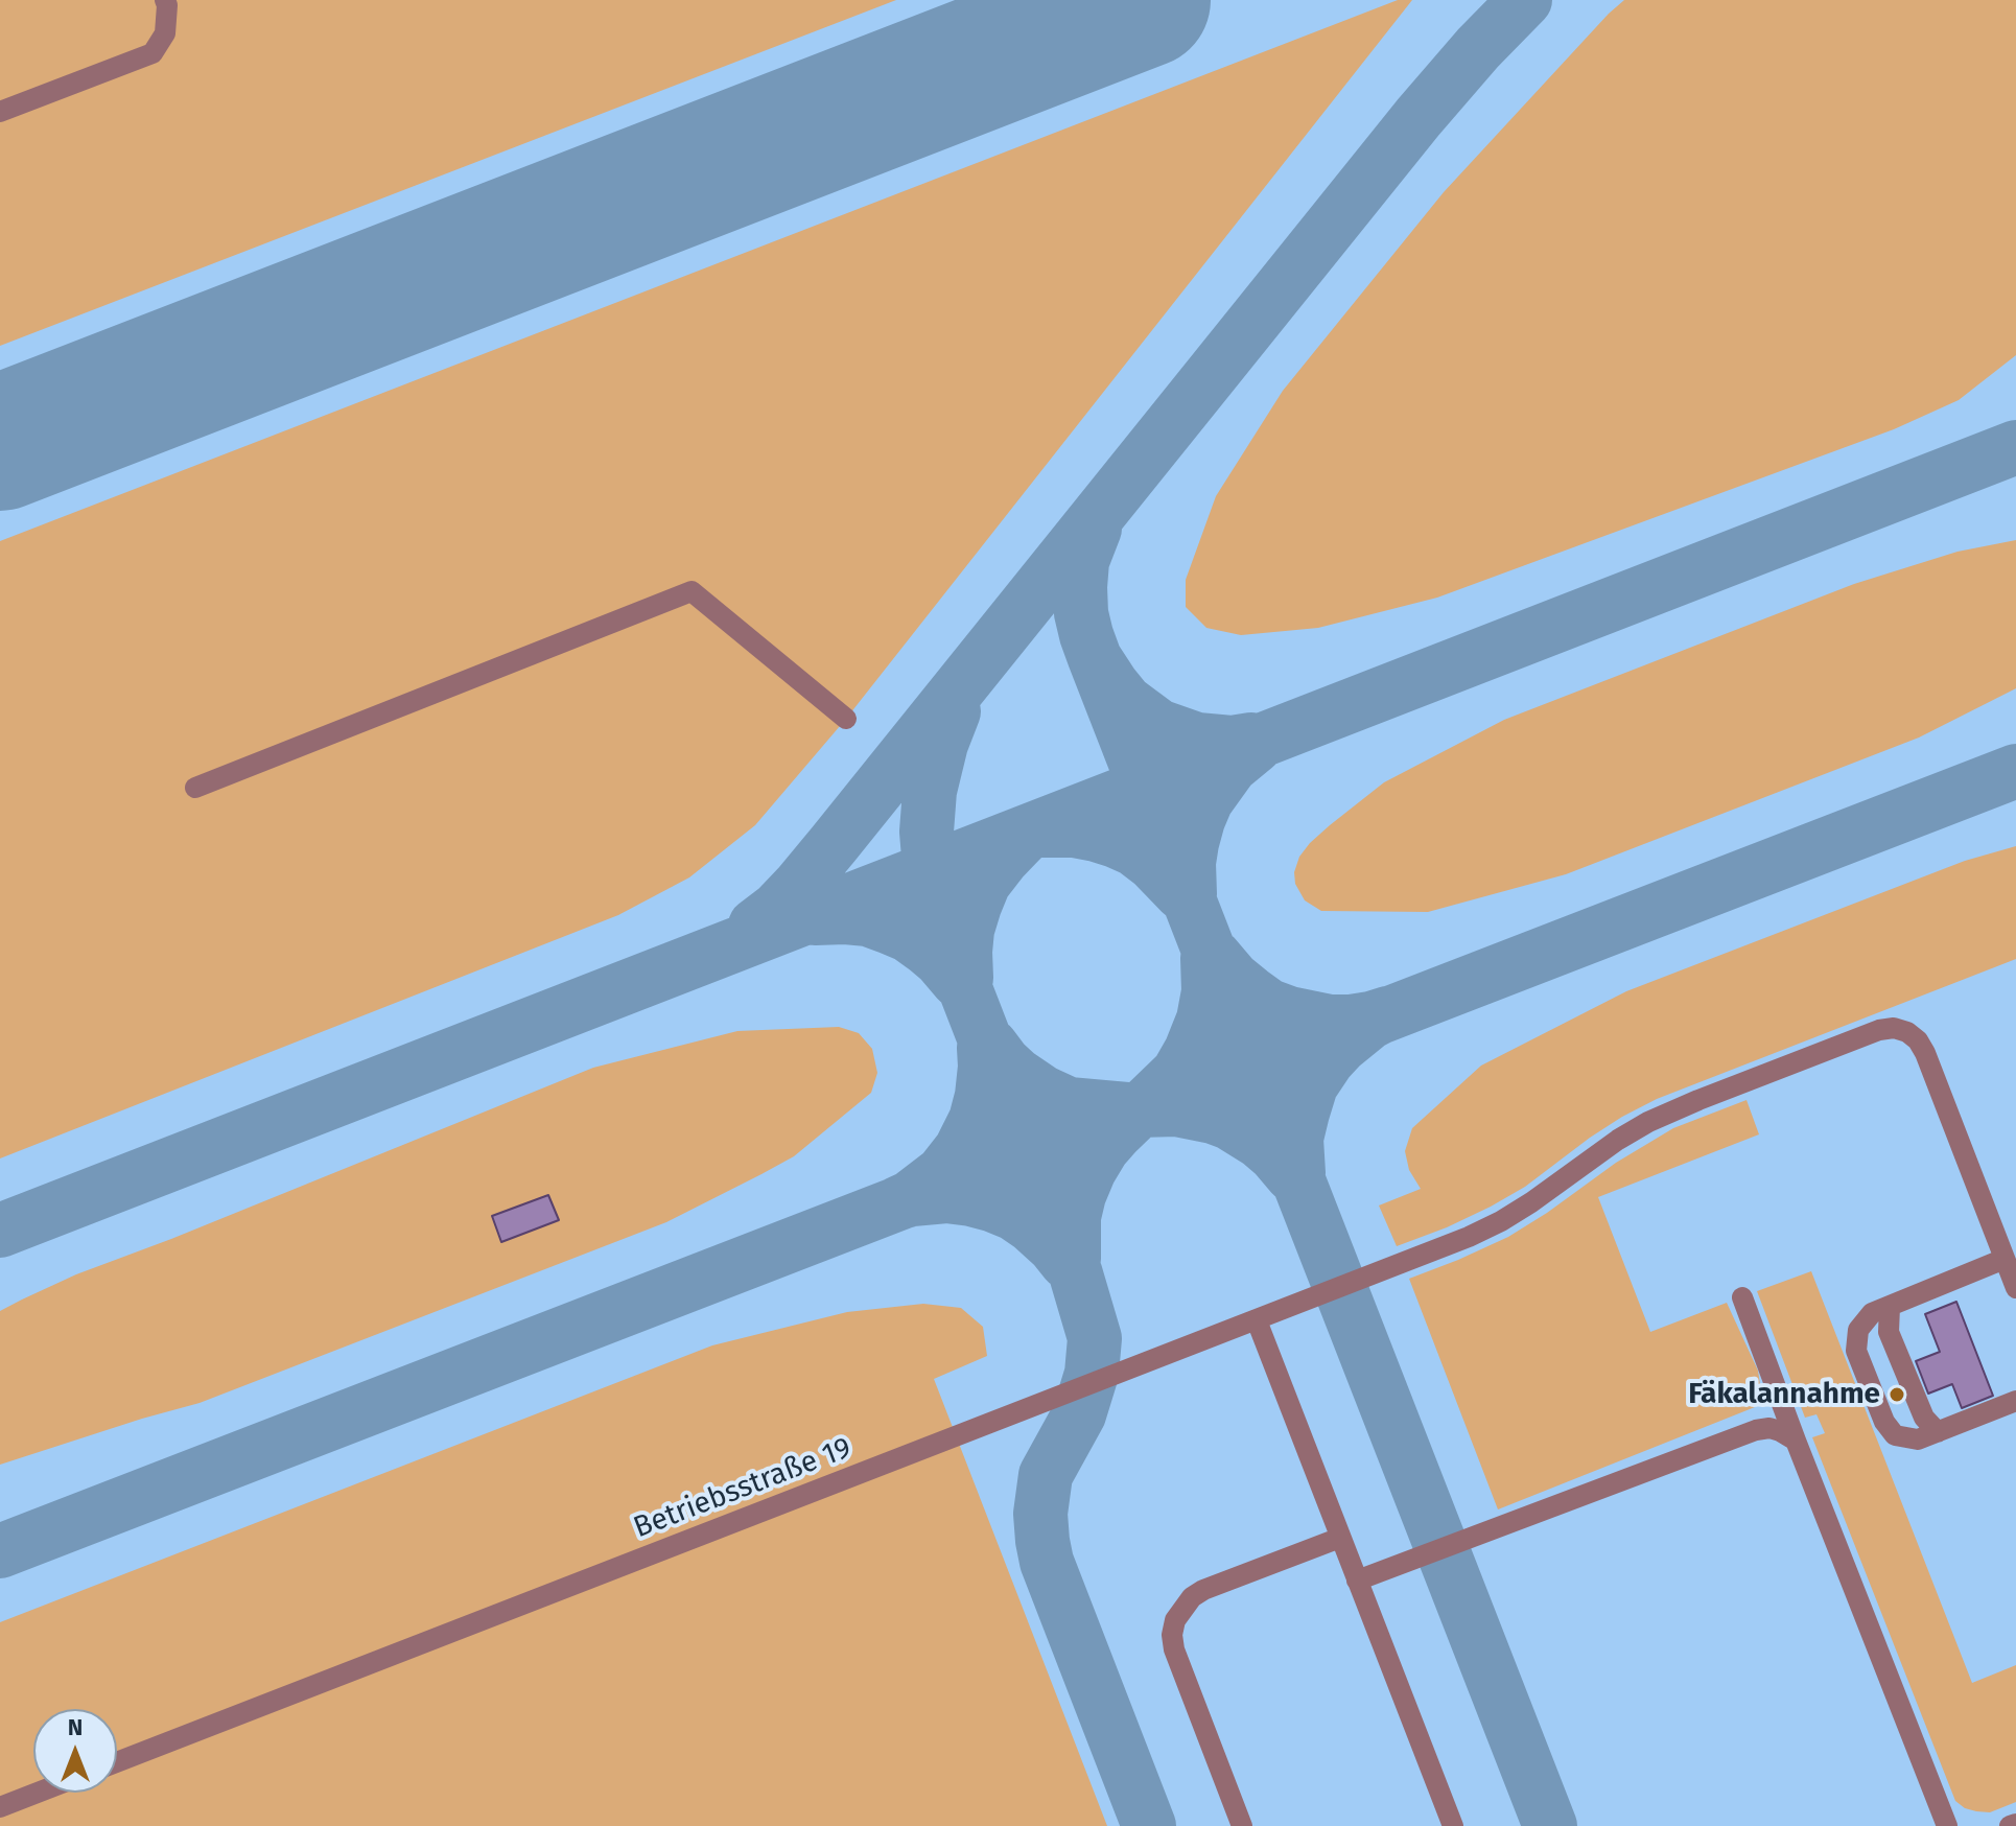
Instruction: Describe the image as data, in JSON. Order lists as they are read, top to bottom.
{
  "streets": {
    "lane": ["Betriebsstraße 19"]
  },
  "places": ["Fäkalannahme"],
  "north": "top"
}
